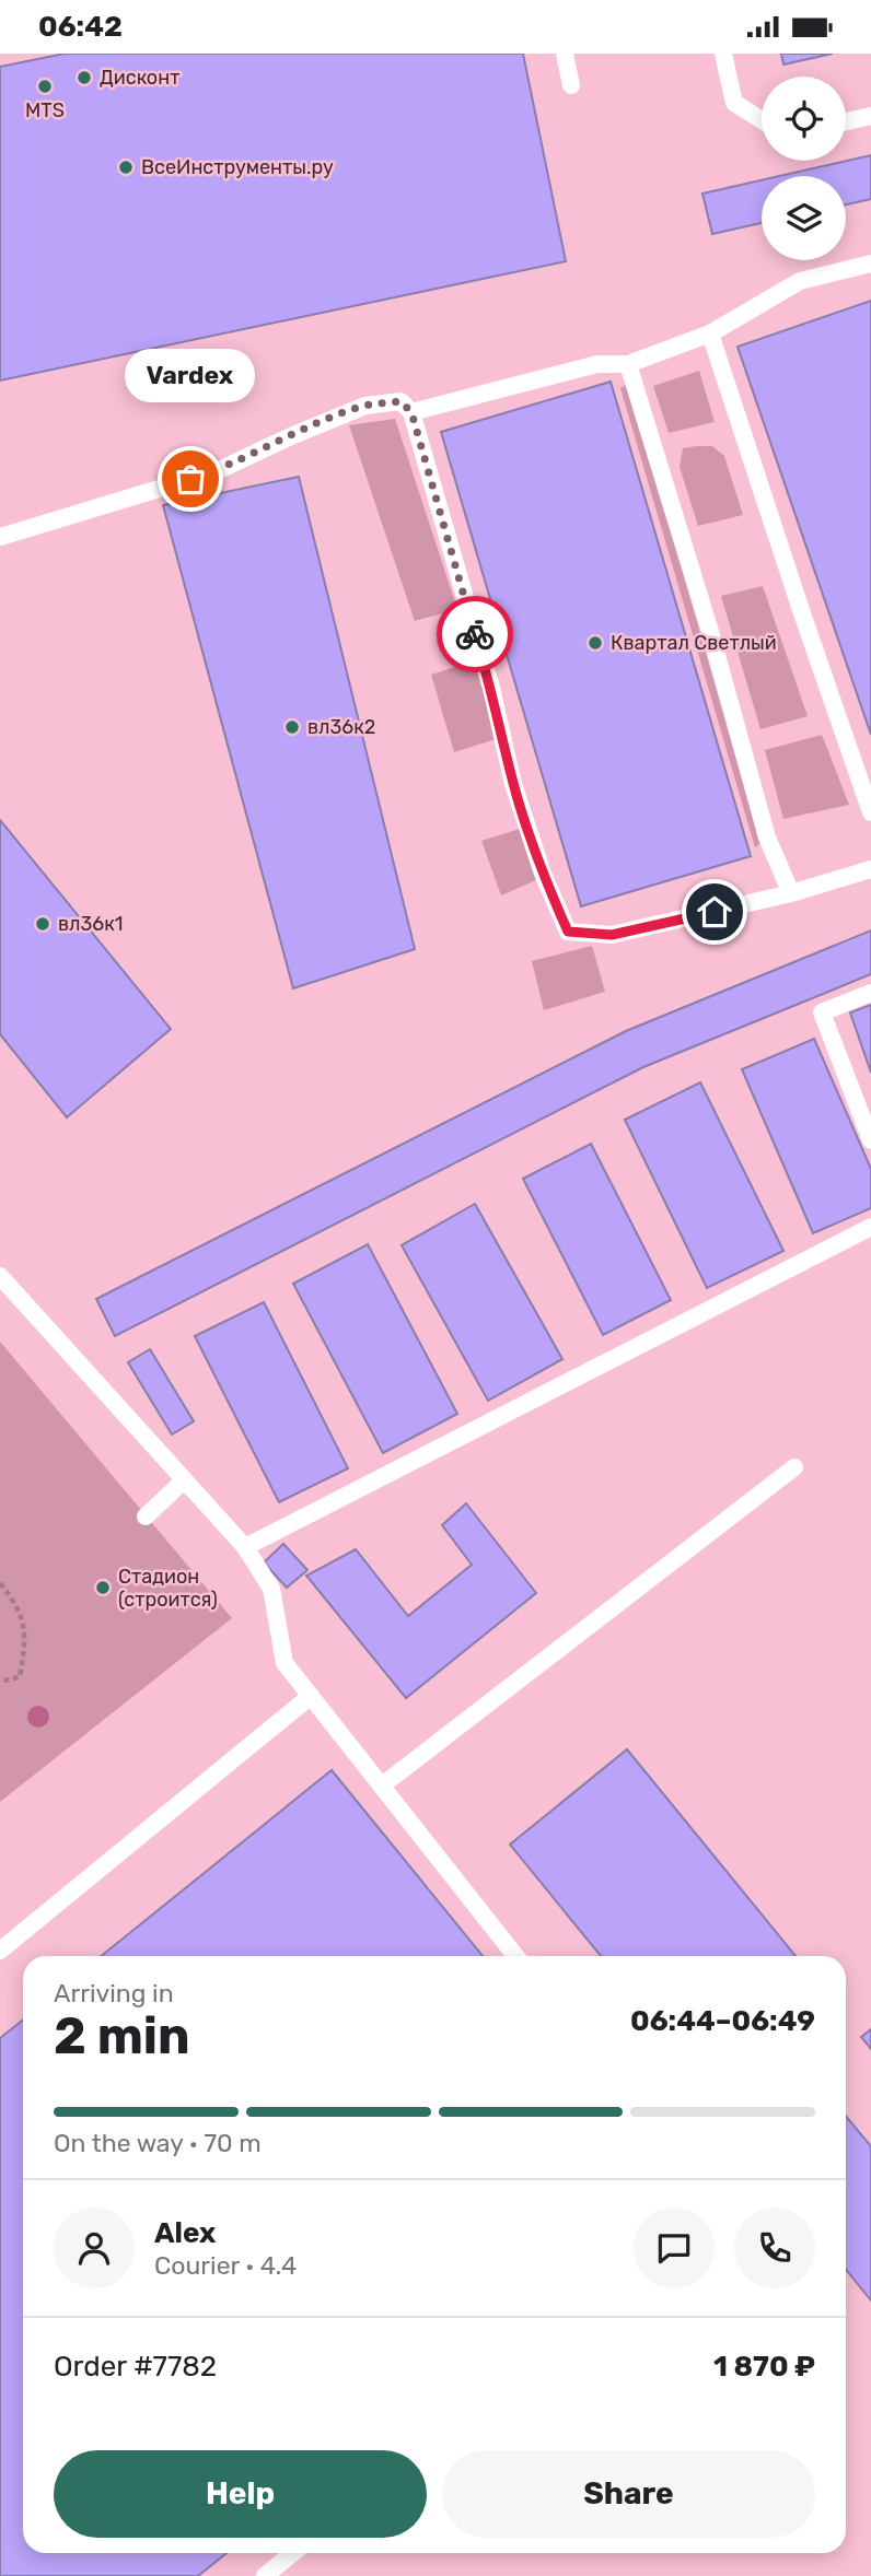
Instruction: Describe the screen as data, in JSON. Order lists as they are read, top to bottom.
{
  "places": [
    "Дисконт",
    "MTS",
    "ВсеИнструменты.ру",
    "Vardex",
    "Квартал Светлый",
    "вл36к2",
    "вл36к1",
    "Стадион (строится)"
  ],
  "page": {
    "status": "06:42",
    "bubble": "Vardex",
    "heading": ["2 min", "Arriving in", "06:44–06:49"],
    "panel": [
      "Alex",
      "Courier · 4.4",
      "Order #7782",
      "1 870 ₽"
    ],
    "bar": "On the way · 70 m",
    "buttons": ["Help", "Share"]
  }
}
